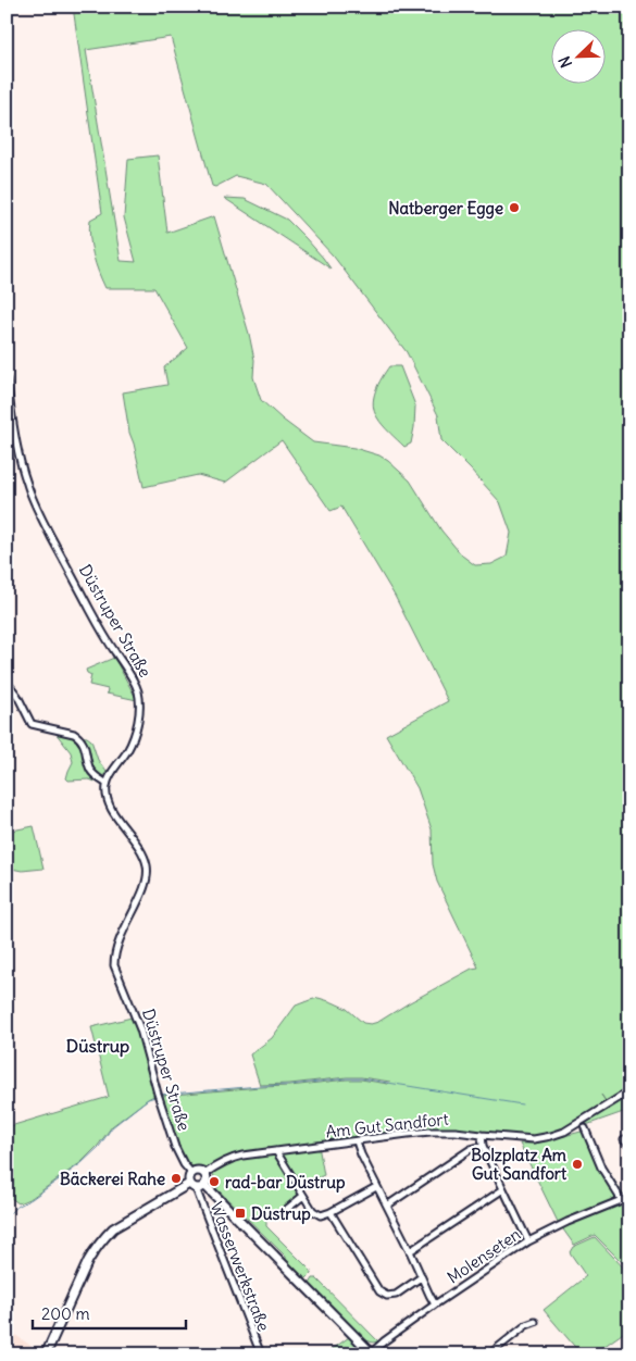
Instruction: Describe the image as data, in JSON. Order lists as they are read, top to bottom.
{
  "streets": {
    "street": [
      "Düstruper Straße",
      "Am Gut Sandfort",
      "Molenseten",
      "Wasserwerkstraße"
    ]
  },
  "crossings": [
    ["Düstruper Straße", "Am Gut Sandfort"],
    ["Düstruper Straße", "Wasserwerkstraße"],
    ["Am Gut Sandfort", "Wasserwerkstraße"]
  ],
  "districts": ["Düstrup"],
  "places": {
    "other": [
      "Natberger Egge",
      "Bolzplatz Am Gut Sandfort",
      "Bäckerei Rahe",
      "rad-bar Düstrup"
    ],
    "transit": ["Düstrup"]
  },
  "scale_bar": "200 m",
  "north": "bottom left"
}
